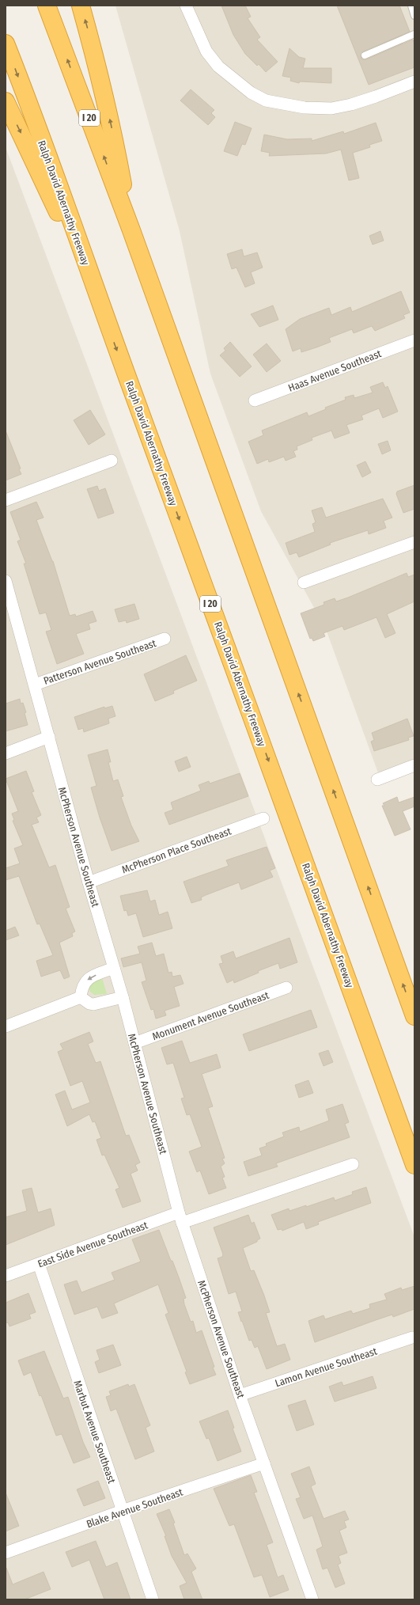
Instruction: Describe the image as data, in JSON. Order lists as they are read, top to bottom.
{
  "streets": {
    "highway": ["I 20", "Ralph David Abernathy Freeway"],
    "street": [
      "Haas Avenue Southeast",
      "Patterson Avenue Southeast",
      "McPherson Avenue Southeast",
      "McPherson Place Southeast",
      "Monument Avenue Southeast",
      "East Side Avenue Southeast",
      "Lamon Avenue Southeast",
      "Marbut Avenue Southeast",
      "Blake Avenue Southeast"
    ]
  },
  "crossings": [
    ["Patterson Avenue Southeast", "McPherson Avenue Southeast"],
    ["McPherson Avenue Southeast", "McPherson Place Southeast"],
    ["McPherson Avenue Southeast", "Monument Avenue Southeast"],
    ["McPherson Avenue Southeast", "East Side Avenue Southeast"],
    ["McPherson Avenue Southeast", "Lamon Avenue Southeast"],
    ["McPherson Avenue Southeast", "Blake Avenue Southeast"],
    ["East Side Avenue Southeast", "Marbut Avenue Southeast"],
    ["Marbut Avenue Southeast", "Blake Avenue Southeast"]
  ]
}
